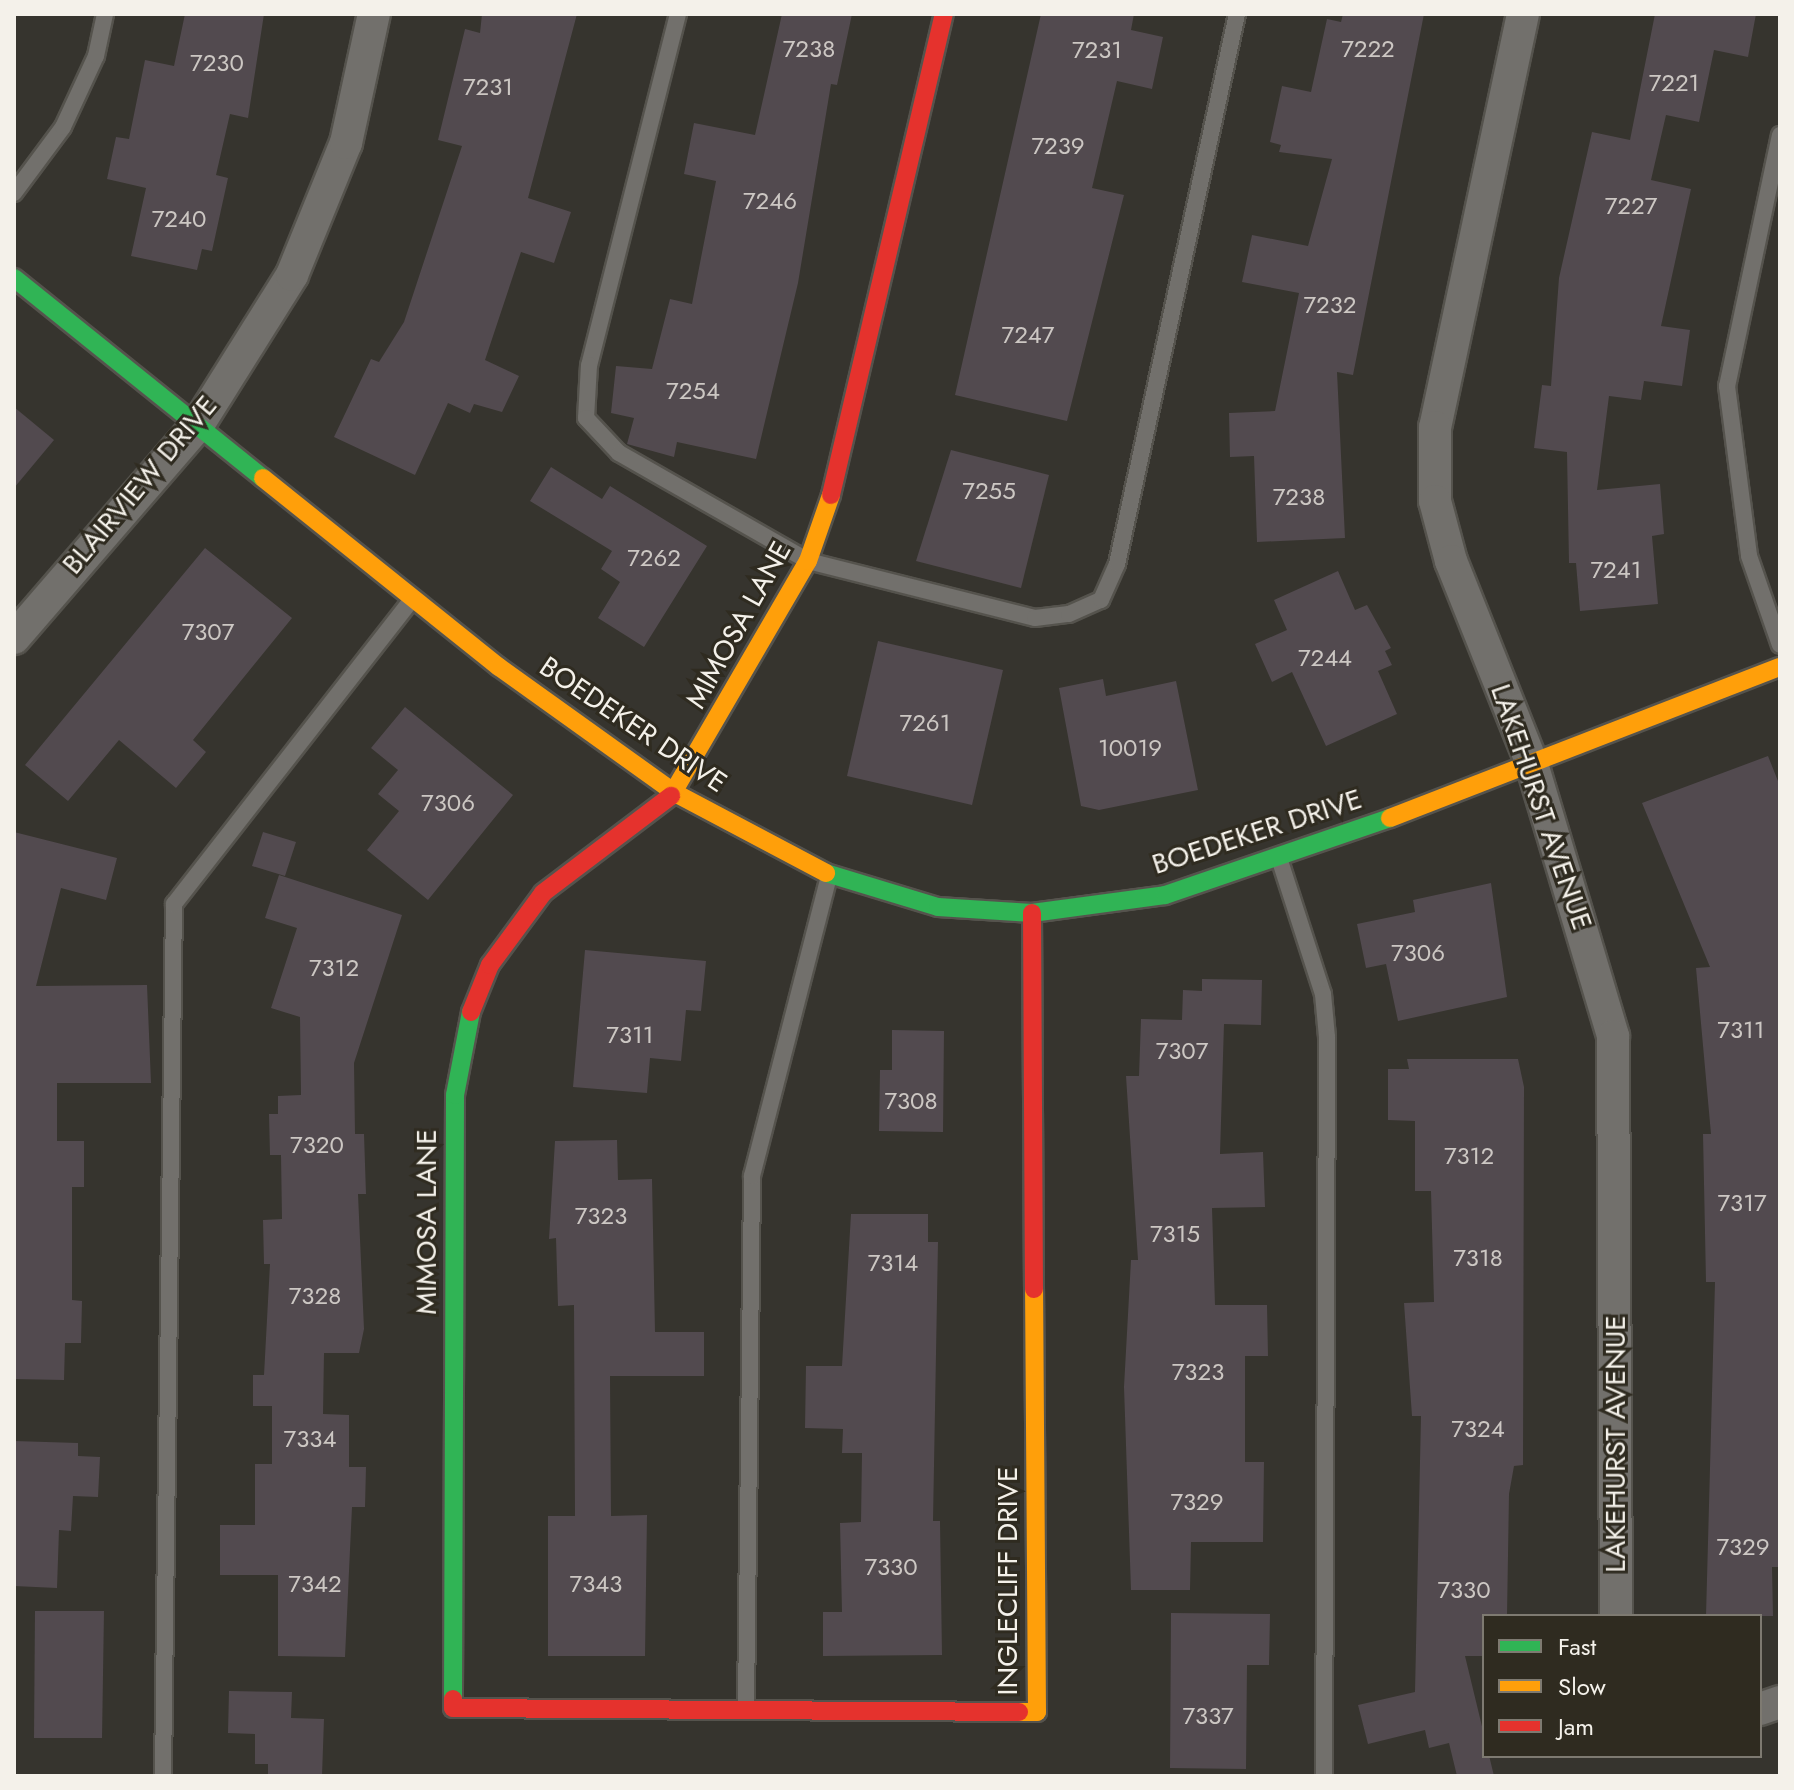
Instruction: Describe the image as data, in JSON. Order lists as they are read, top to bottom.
{
  "streets": {
    "street": [
      "BLAIRVIEW DRIVE",
      "MIMOSA LANE",
      "BOEDEKER DRIVE",
      "LAKEHURST AVENUE",
      "INGLECLIFF DRIVE"
    ]
  },
  "crossings": [
    ["BLAIRVIEW DRIVE", "BOEDEKER DRIVE"],
    ["MIMOSA LANE", "BOEDEKER DRIVE"],
    ["MIMOSA LANE", "INGLECLIFF DRIVE"],
    ["BOEDEKER DRIVE", "LAKEHURST AVENUE"],
    ["BOEDEKER DRIVE", "INGLECLIFF DRIVE"]
  ],
  "house_numbers": [
    "7238",
    "7222",
    "7231",
    "7230",
    "7221",
    "7231",
    "7239",
    "7246",
    "7227",
    "7240",
    "7232",
    "7247",
    "7254",
    "7255",
    "7238",
    "7262",
    "7241",
    "7307",
    "7244",
    "7261",
    "10019",
    "7306",
    "7306",
    "7312",
    "7311",
    "7311",
    "7307",
    "7308",
    "7320",
    "7312",
    "7317",
    "7323",
    "7315",
    "7318",
    "7314",
    "7328",
    "7323",
    "7324",
    "7334",
    "7329",
    "7329",
    "7330",
    "7342",
    "7343",
    "7330",
    "7337"
  ],
  "legend": ["Fast", "Slow", "Jam"]
}
